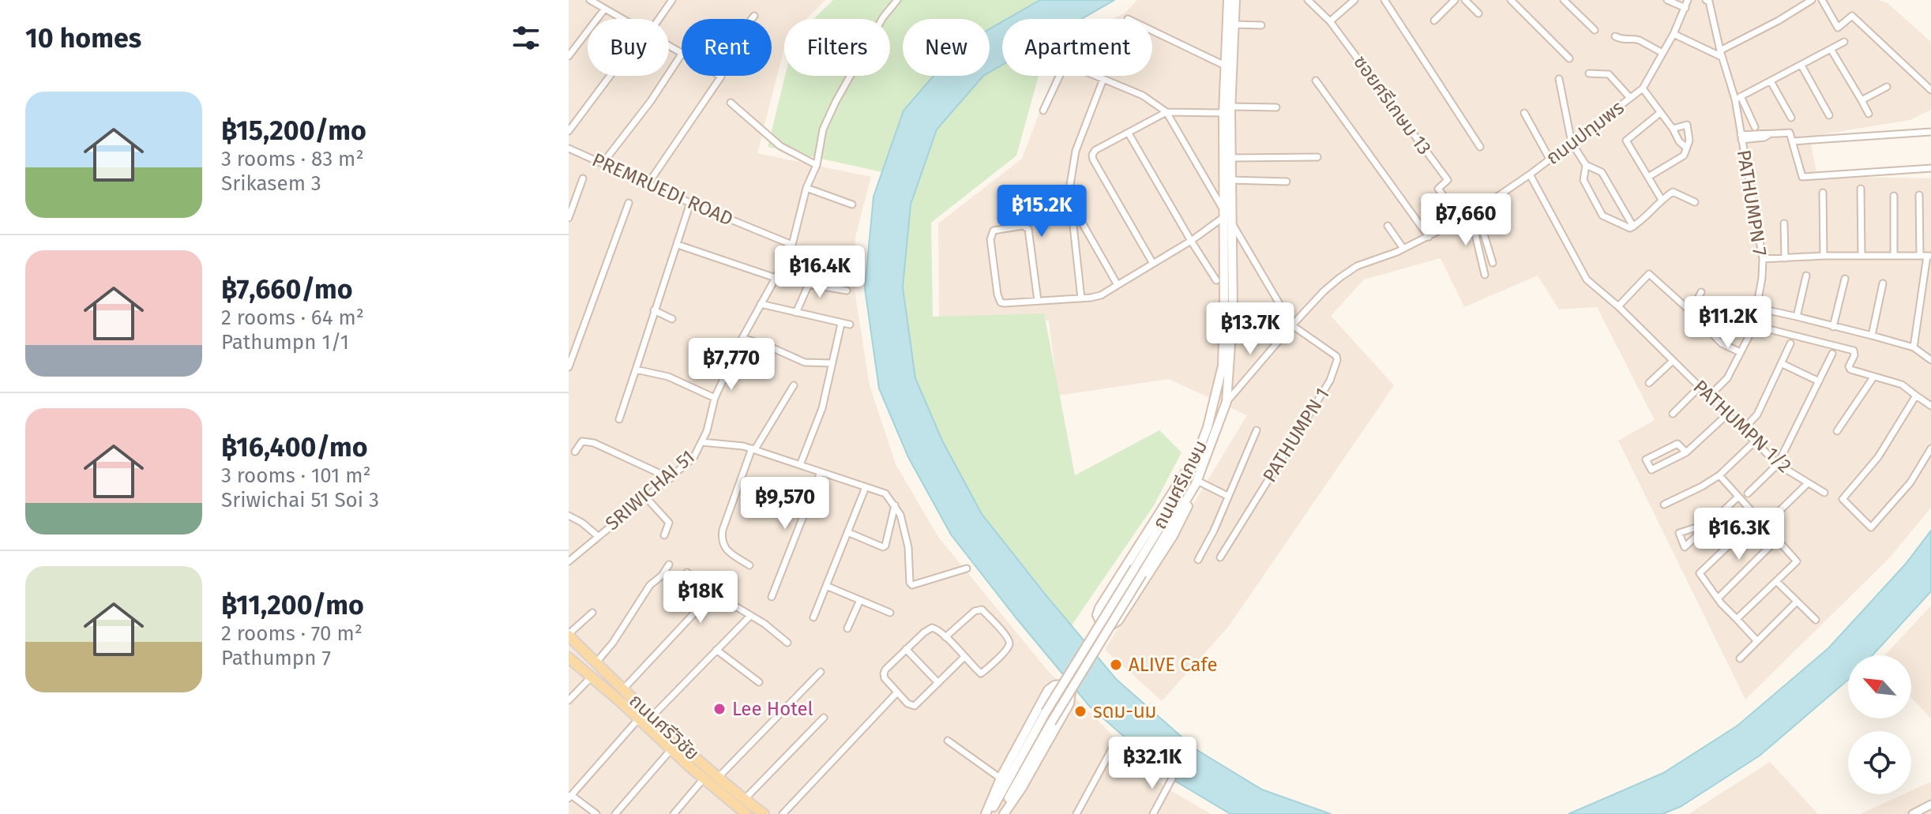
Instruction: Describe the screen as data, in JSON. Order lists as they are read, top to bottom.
{
  "streets": {
    "main road": ["ถนนศรีเกษม", "ถนนศรีวิชัย"],
    "street": [
      "ซอยศรีเกษม 13",
      "ถนนปทุมพร",
      "PREMRUEDI ROAD",
      "PATHUMPN 7",
      "PATHUMPN 1/2",
      "PATHUMPN 1",
      "SRIWICHAI 51"
    ]
  },
  "crossings": [
    ["ถนนปทุมพร", "PATHUMPN 1/2"],
    ["ถนนปทุมพร", "PATHUMPN 1"],
    ["ถนนปทุมพร", "ถนนศรีเกษม"],
    ["PREMRUEDI ROAD", "SRIWICHAI 51"],
    ["PATHUMPN 7", "PATHUMPN 1/2"]
  ],
  "places": ["ALIVE Cafe", "Lee Hotel", "รดม-นม"],
  "north": "top left",
  "page": {
    "heading": "10 homes",
    "chip": [
      "Buy",
      "Rent",
      "Filters",
      "New",
      "Apartment"
    ],
    "list": [
      {
        "name": "฿15,200/mo",
        "note": "3 rooms · 83 m² · Srikasem 3"
      },
      {
        "name": "฿7,660/mo",
        "note": "2 rooms · 64 m² · Pathumpn 1/1"
      },
      {
        "name": "฿16,400/mo",
        "note": "3 rooms · 101 m² · Sriwichai 51 Soi 3"
      },
      {
        "name": "฿11,200/mo",
        "note": "2 rooms · 70 m² · Pathumpn 7"
      }
    ],
    "price": [
      "฿15.2K",
      "฿7,660",
      "฿16.4K",
      "฿11.2K",
      "฿13.7K",
      "฿7,770",
      "฿9,570",
      "฿16.3K",
      "฿18K",
      "฿32.1K"
    ]
  }
}
